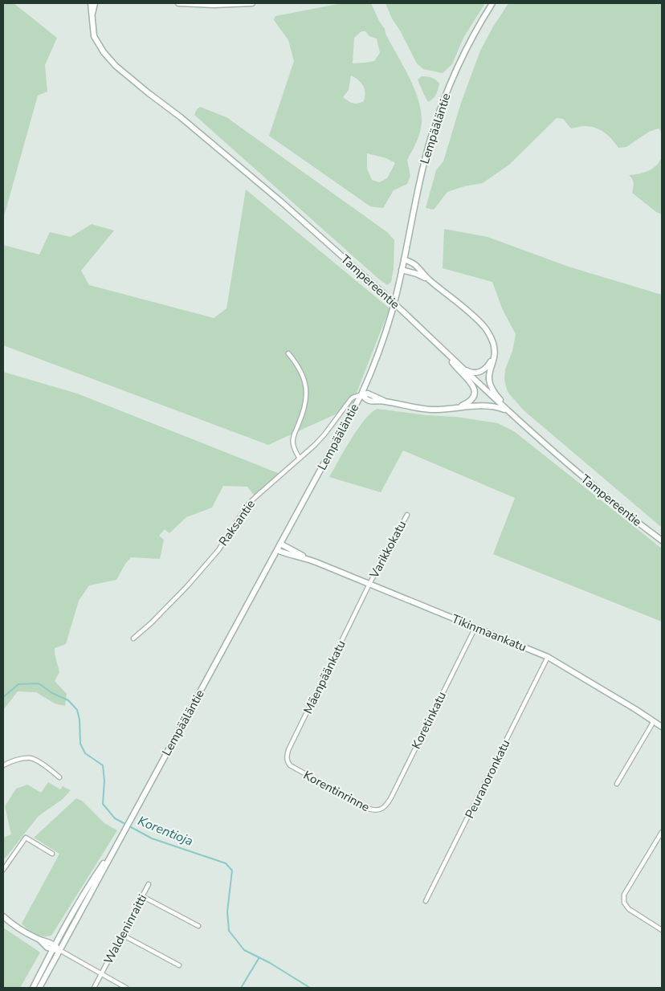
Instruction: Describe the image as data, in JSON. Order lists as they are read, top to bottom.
{
  "streets": {
    "main road": ["Lempääläntie", "Tampereentie", "Tikinmaankatu"],
    "street": [
      "Raksantie",
      "Varikkokatu",
      "Mäenpäänkatu",
      "Koretinkatu",
      "Peuranoronkatu",
      "Korentinrinne",
      "Waldeninraitti"
    ]
  },
  "crossings": [
    ["Lempääläntie", "Raksantie"],
    ["Lempääläntie", "Tikinmaankatu"],
    ["Varikkokatu", "Tikinmaankatu"],
    ["Varikkokatu", "Mäenpäänkatu"],
    ["Tikinmaankatu", "Mäenpäänkatu"],
    ["Tikinmaankatu", "Koretinkatu"],
    ["Tikinmaankatu", "Peuranoronkatu"],
    ["Mäenpäänkatu", "Korentinrinne"],
    ["Koretinkatu", "Korentinrinne"]
  ],
  "water": ["Korentioja"]
}
